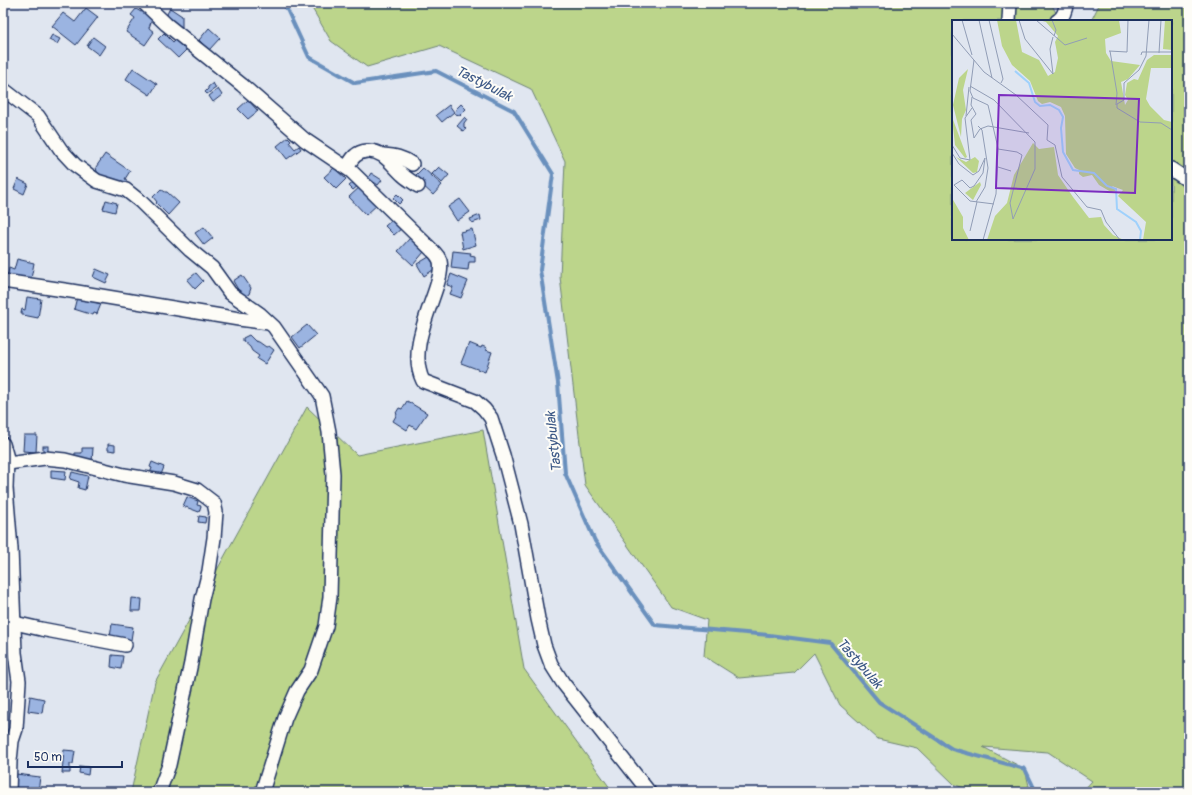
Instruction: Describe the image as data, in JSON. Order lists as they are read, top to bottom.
{
  "water": ["Tastybulak"],
  "scale_bar": "50 m"
}
